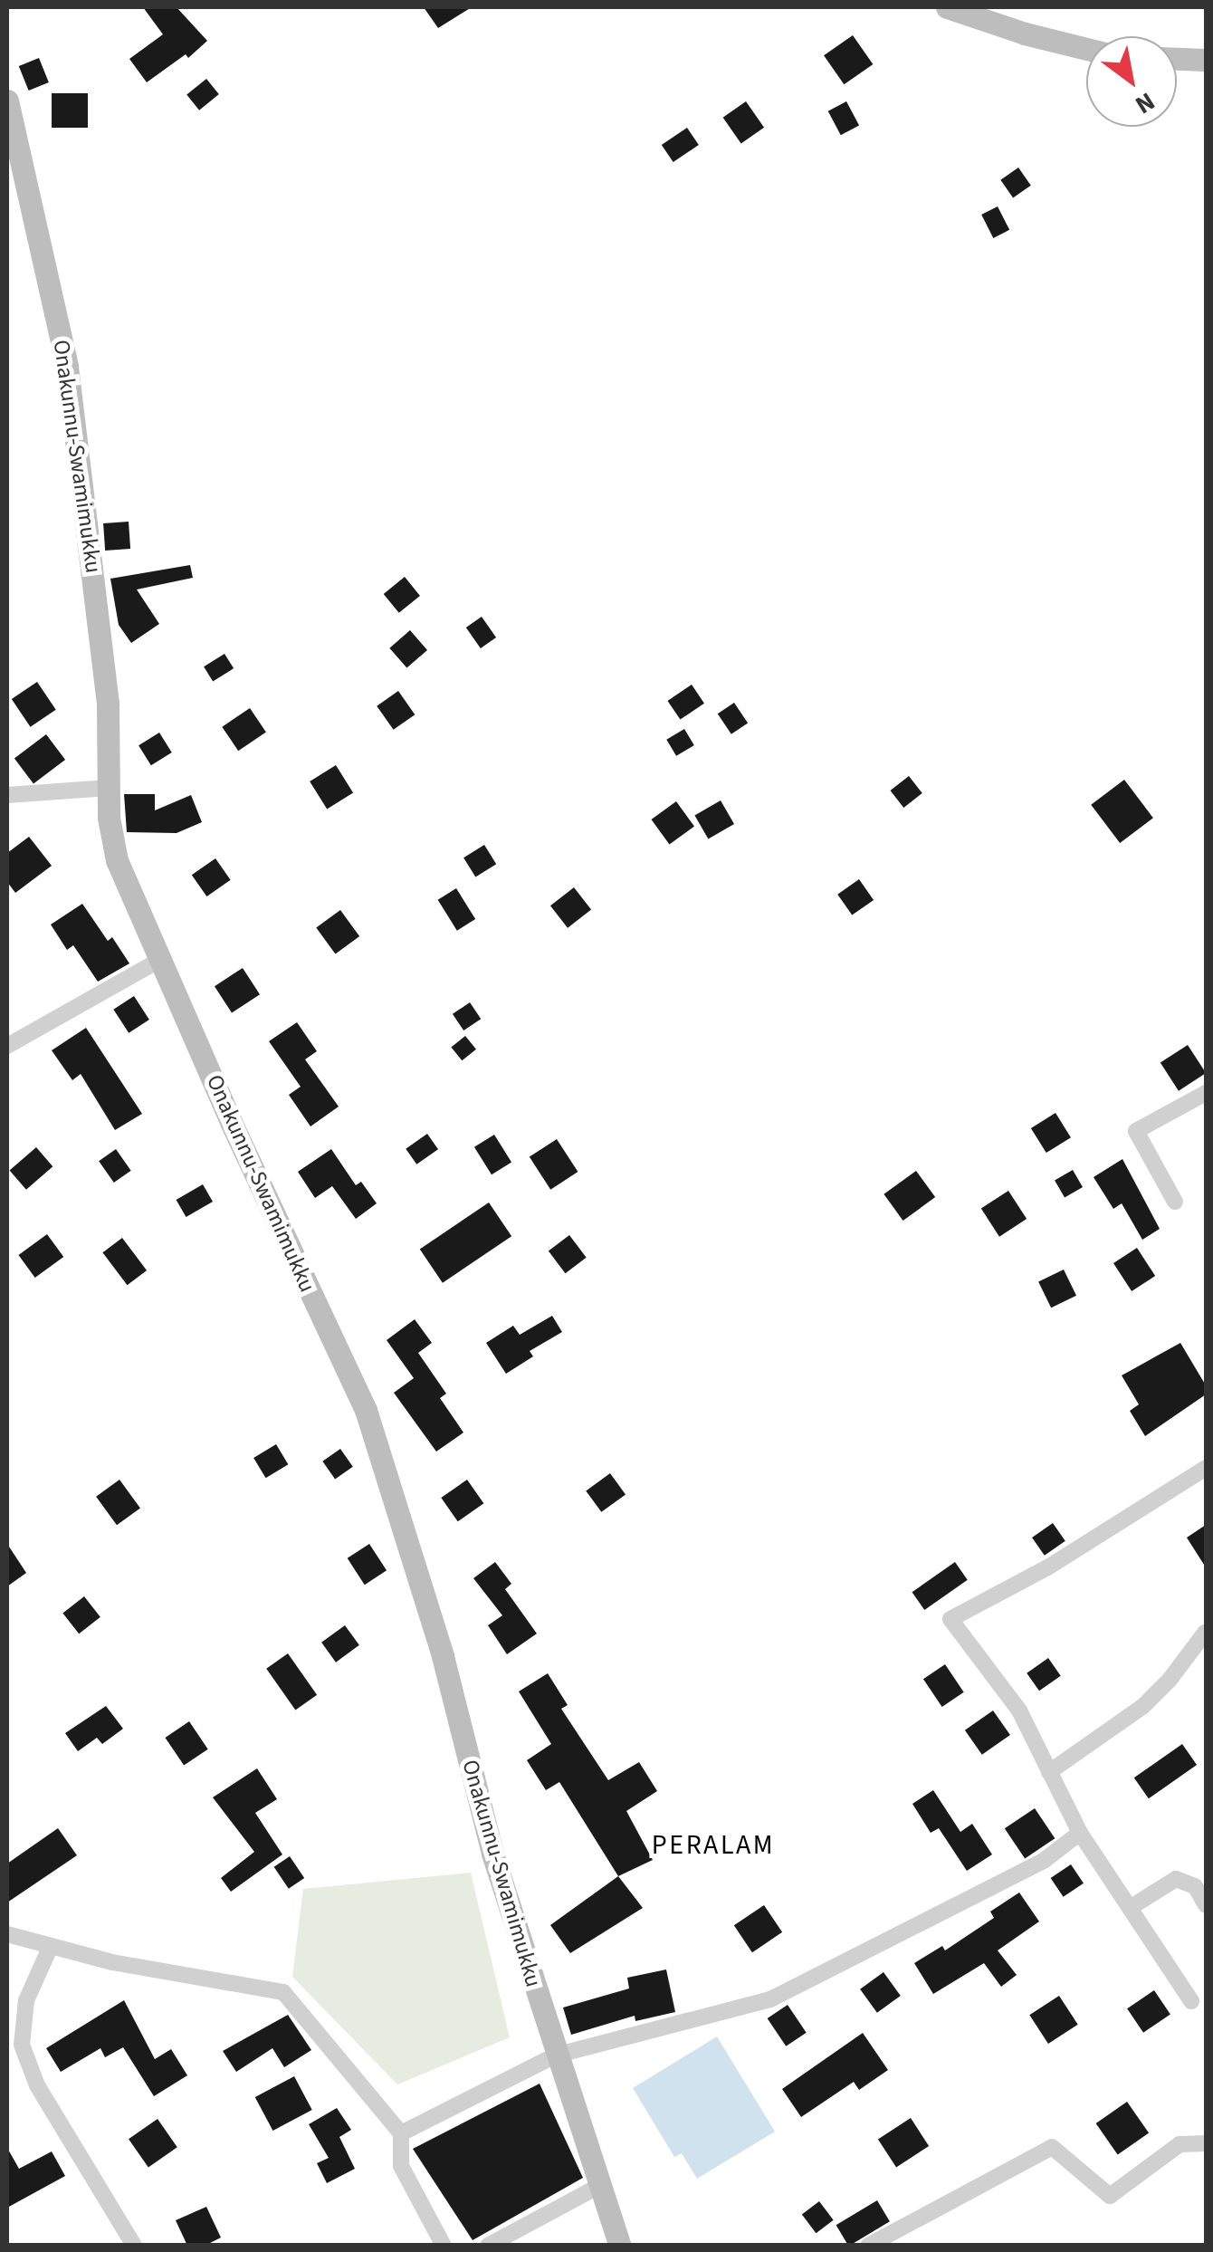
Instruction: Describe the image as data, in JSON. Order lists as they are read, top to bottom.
{
  "streets": {
    "street": ["Onakunnu-Swamimukku"]
  },
  "districts": ["PERALAM"],
  "north": "bottom right"
}
